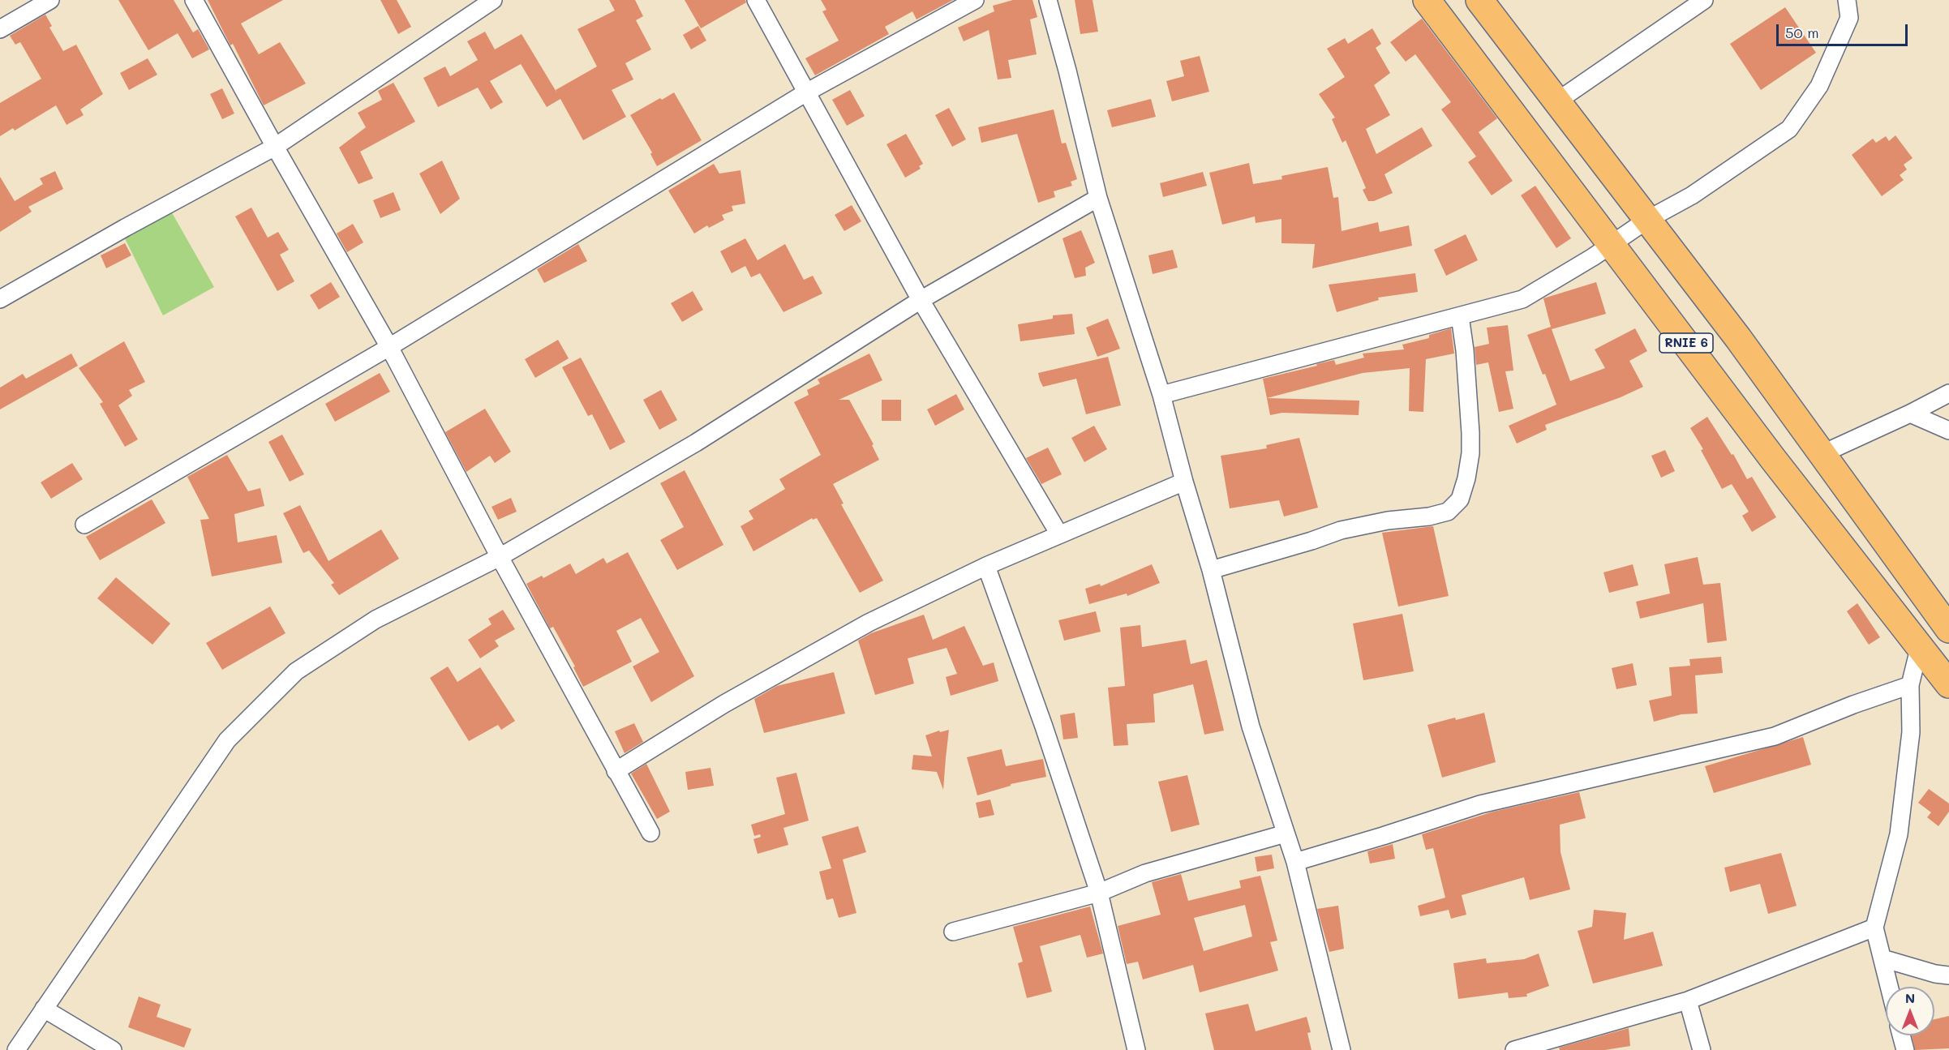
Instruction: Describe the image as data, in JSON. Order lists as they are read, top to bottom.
{
  "streets": {
    "main road": ["RNIE 6"]
  },
  "scale_bar": "50 m",
  "north": "top"
}
